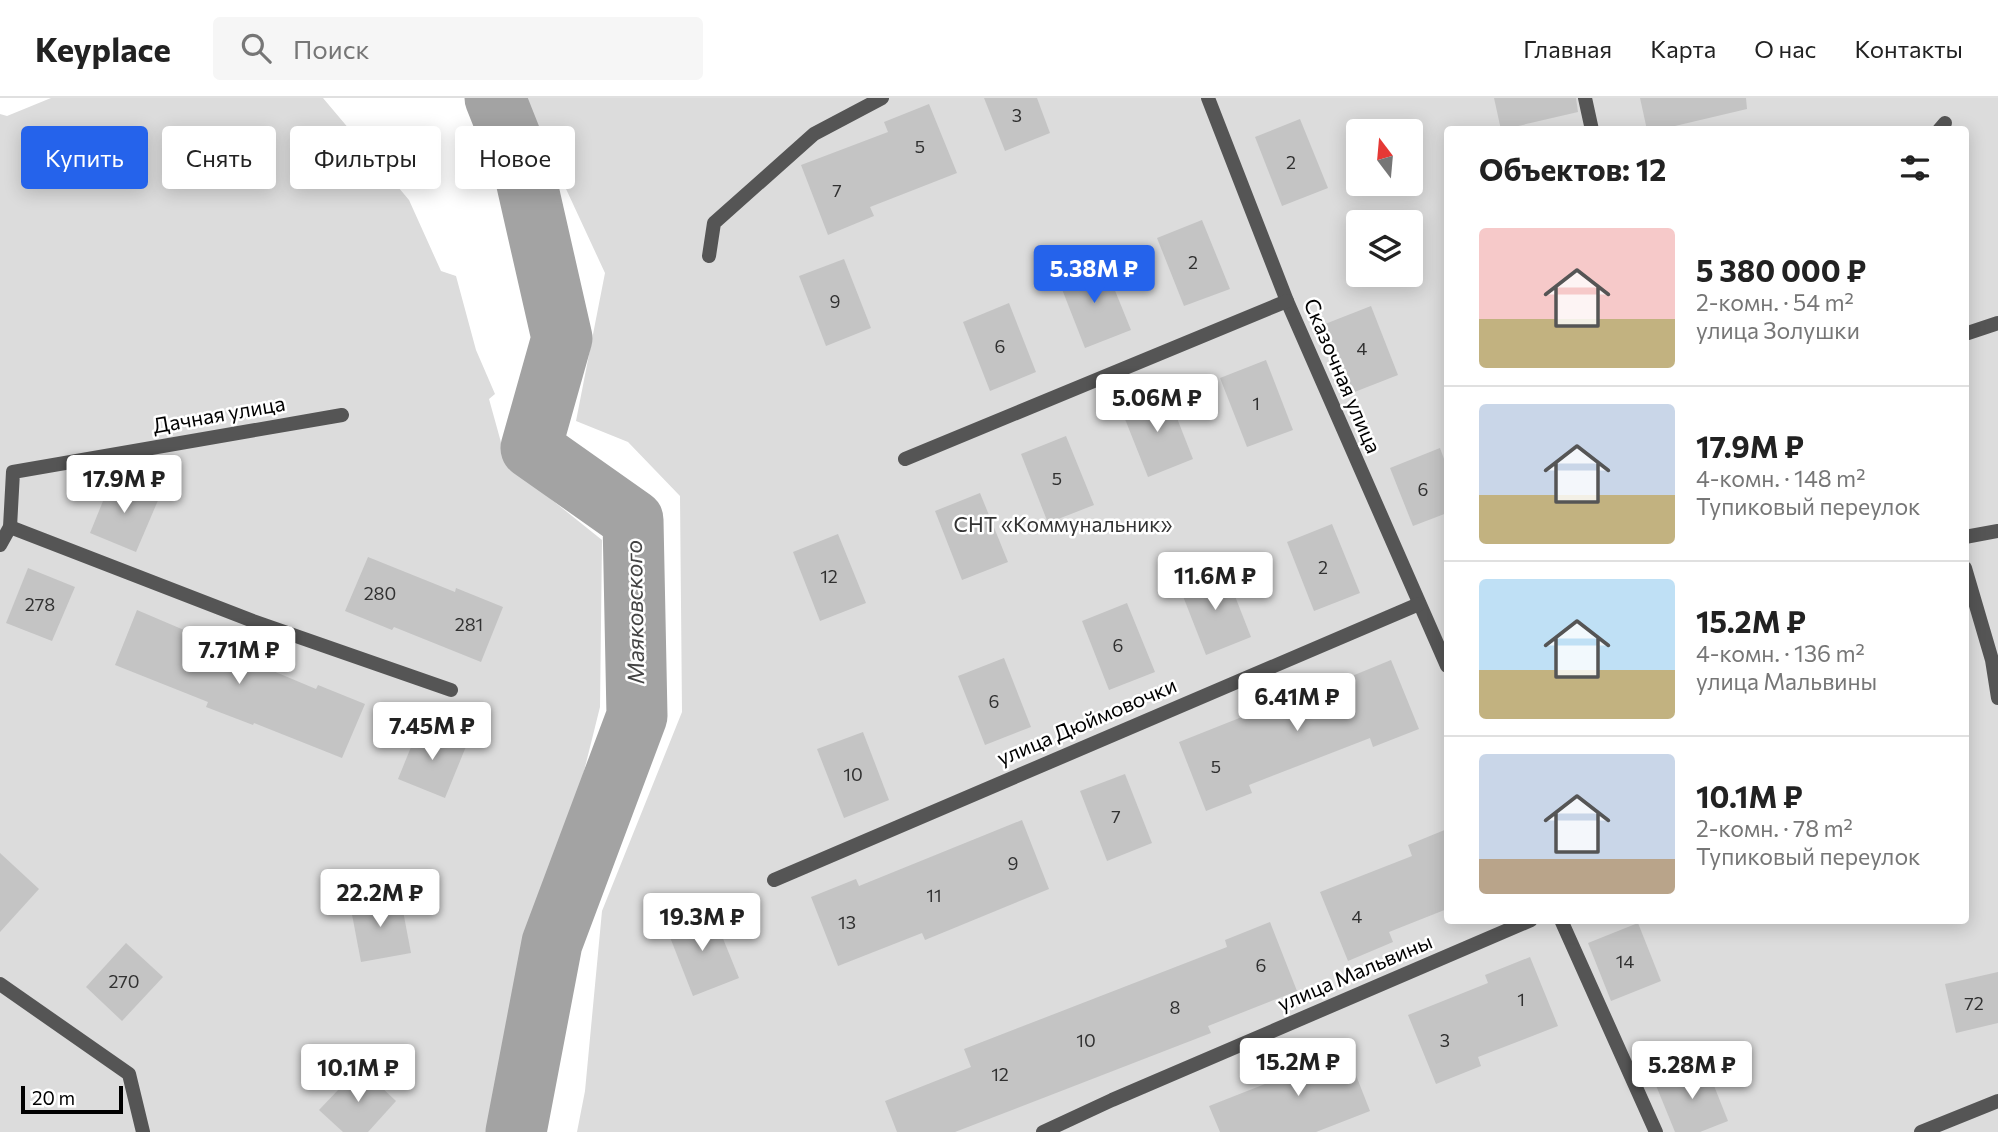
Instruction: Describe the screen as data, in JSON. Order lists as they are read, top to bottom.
{
  "streets": {
    "street": [
      "Сказочная улица",
      "Дачная улица",
      "улица Дюймовочки",
      "улица Мальвины"
    ]
  },
  "crossings": [
    ["Сказочная улица", "улица Дюймовочки"]
  ],
  "water": ["Маяковского"],
  "parks": ["СНТ «Коммунальник»"],
  "house_numbers": [
    "3",
    "5",
    "2",
    "7",
    "2",
    "9",
    "6",
    "4",
    "1",
    "5",
    "6",
    "2",
    "12",
    "280",
    "278",
    "281",
    "6",
    "6",
    "5",
    "10",
    "7",
    "9",
    "11",
    "4",
    "13",
    "14",
    "6",
    "270",
    "1",
    "72",
    "8",
    "10",
    "3",
    "12"
  ],
  "scale_bar": "20 m",
  "north": "top",
  "page": {
    "header": "Keyplace",
    "search": "Поиск",
    "nav": [
      "Главная",
      "Карта",
      "О нас",
      "Контакты"
    ],
    "chip": [
      "Купить",
      "Снять",
      "Фильтры",
      "Новое"
    ],
    "heading": "Объектов: 12",
    "list": [
      {
        "name": "5 380 000 ₽",
        "note": "2-комн. · 54 m² · улица Золушки"
      },
      {
        "name": "17.9M ₽",
        "note": "4-комн. · 148 m² · Тупиковый переулок"
      },
      {
        "name": "15.2M ₽",
        "note": "4-комн. · 136 m² · улица Мальвины"
      },
      {
        "name": "10.1M ₽",
        "note": "2-комн. · 78 m² · Тупиковый переулок"
      }
    ],
    "price": [
      "5.38M ₽",
      "5.06M ₽",
      "17.9M ₽",
      "11.6M ₽",
      "7.71M ₽",
      "6.41M ₽",
      "7.45M ₽",
      "22.2M ₽",
      "19.3M ₽",
      "15.2M ₽",
      "5.28M ₽",
      "10.1M ₽"
    ],
    "scale": "20 m"
  }
}
